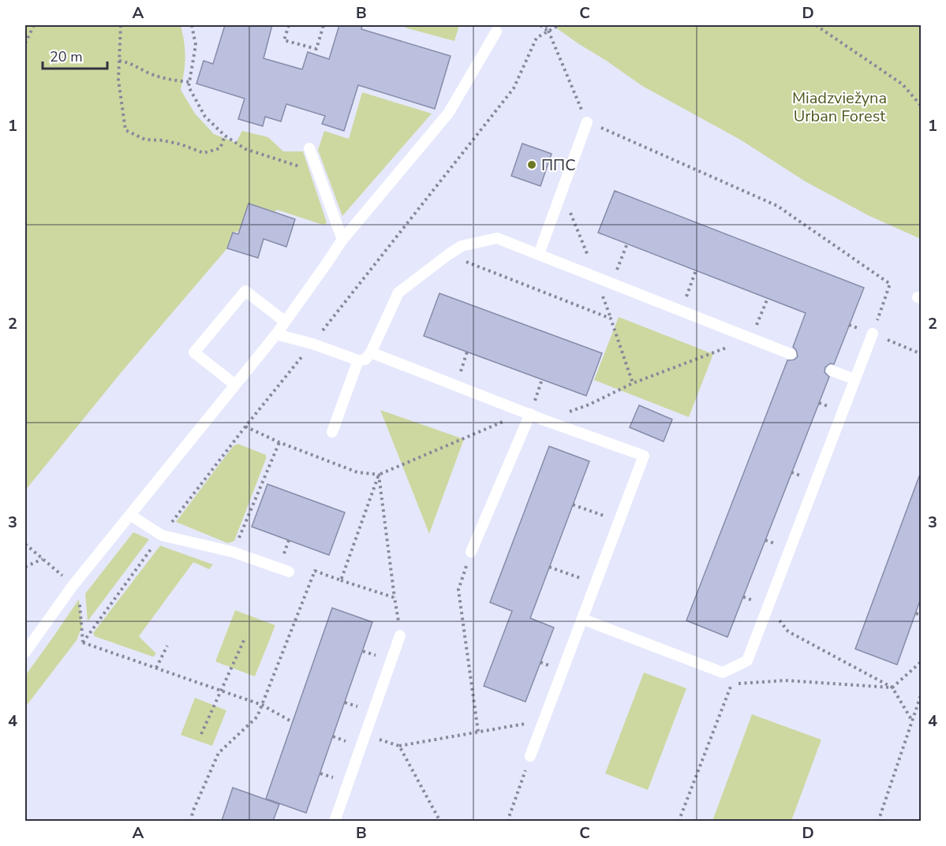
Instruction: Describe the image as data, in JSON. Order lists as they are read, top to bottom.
{
  "parks": ["Miadzviežyna Urban Forest"],
  "places": ["ППС"],
  "scale_bar": "20 m",
  "grid": {
    "columns": [
      "A",
      "B",
      "C",
      "D"
    ],
    "rows": [
      "1",
      "2",
      "3",
      "4"
    ]
  }
}
